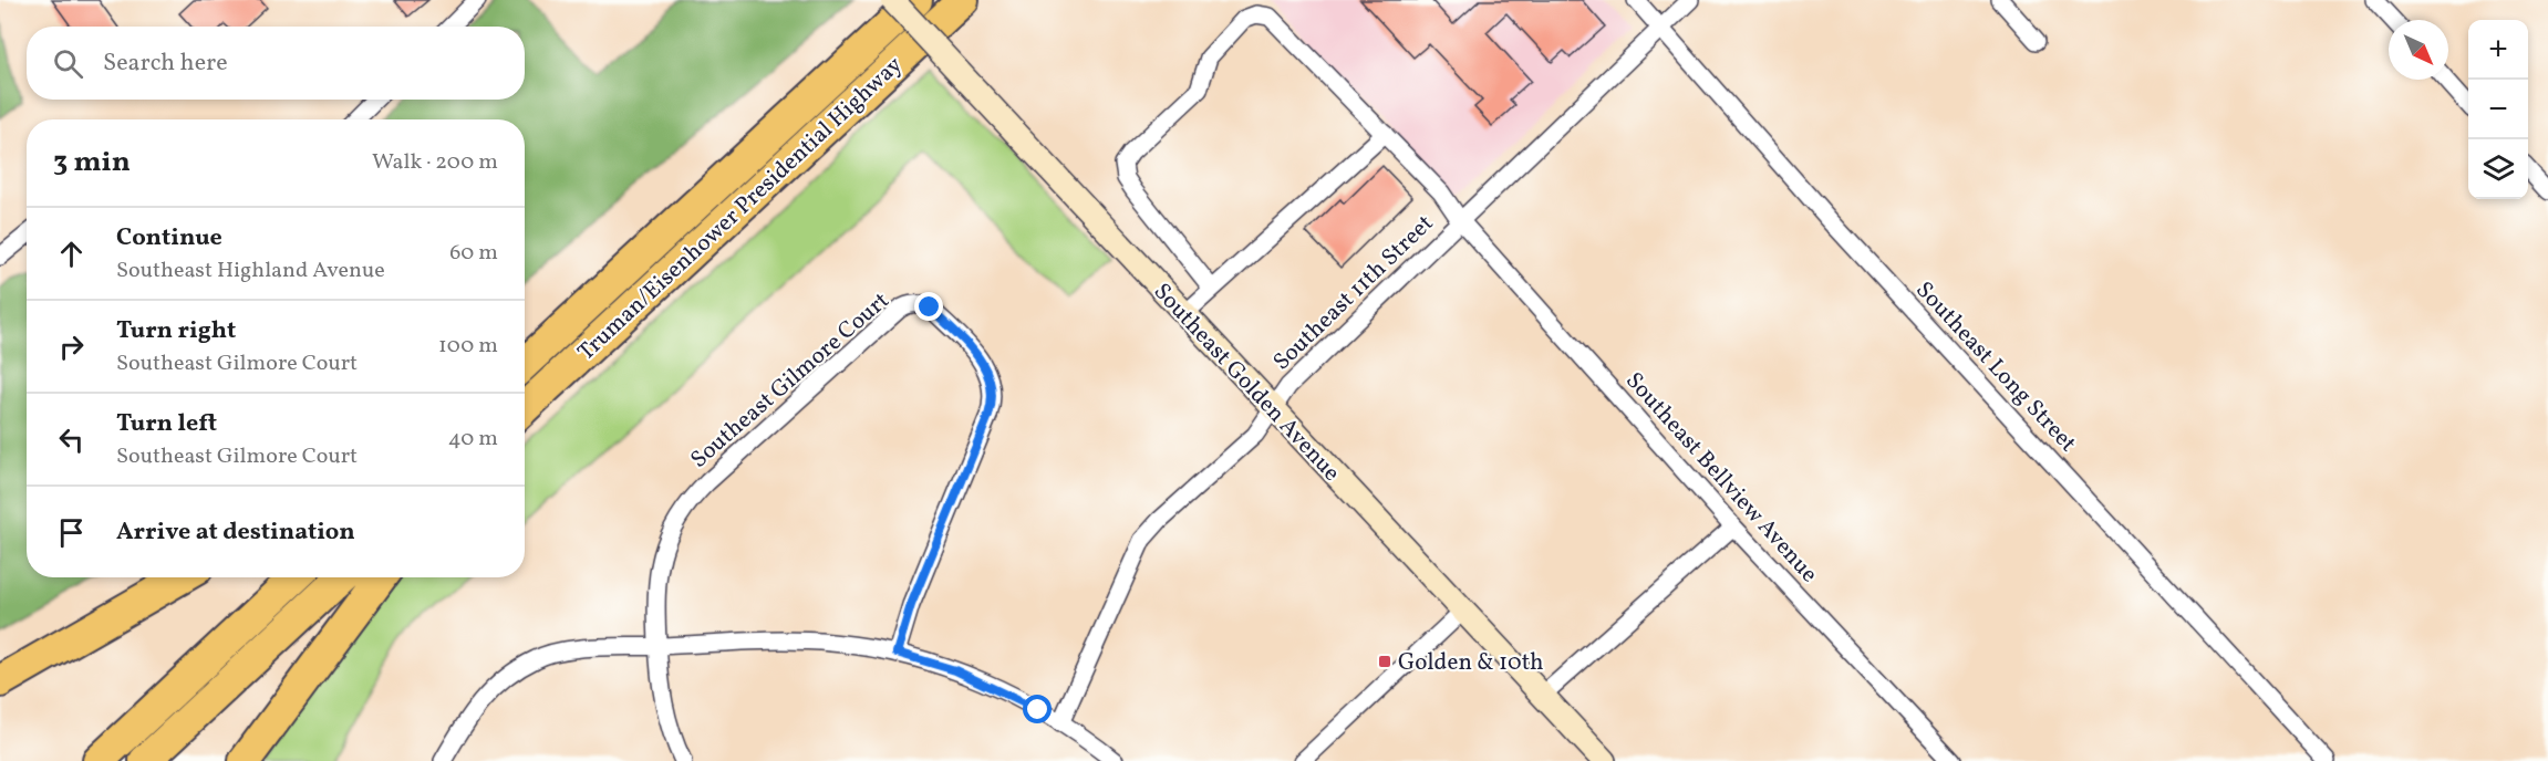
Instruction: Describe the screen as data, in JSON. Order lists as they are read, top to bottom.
{
  "streets": {
    "highway": ["Truman/Eisenhower Presidential Highway"],
    "street": [
      "Southeast 11th Street",
      "Southeast Long Street",
      "Southeast Gilmore Court",
      "Southeast Golden Avenue",
      "Southeast Bellview Avenue"
    ]
  },
  "crossings": [
    ["Southeast 11th Street", "Southeast Long Street"],
    ["Southeast 11th Street", "Southeast Golden Avenue"],
    ["Southeast 11th Street", "Southeast Bellview Avenue"]
  ],
  "places": {
    "transit": ["Golden & 10th"]
  },
  "north": "bottom right",
  "page": {
    "map_buttons": ["+", "−"],
    "search": "Search here",
    "heading": ["3 min", "Walk · 200 m"],
    "list": [
      ["Continue", "Southeast Highland Avenue", "60 m"],
      ["Turn right", "Southeast Gilmore Court", "100 m"],
      ["Turn left", "Southeast Gilmore Court", "40 m"],
      "Arrive at destination"
    ]
  }
}
